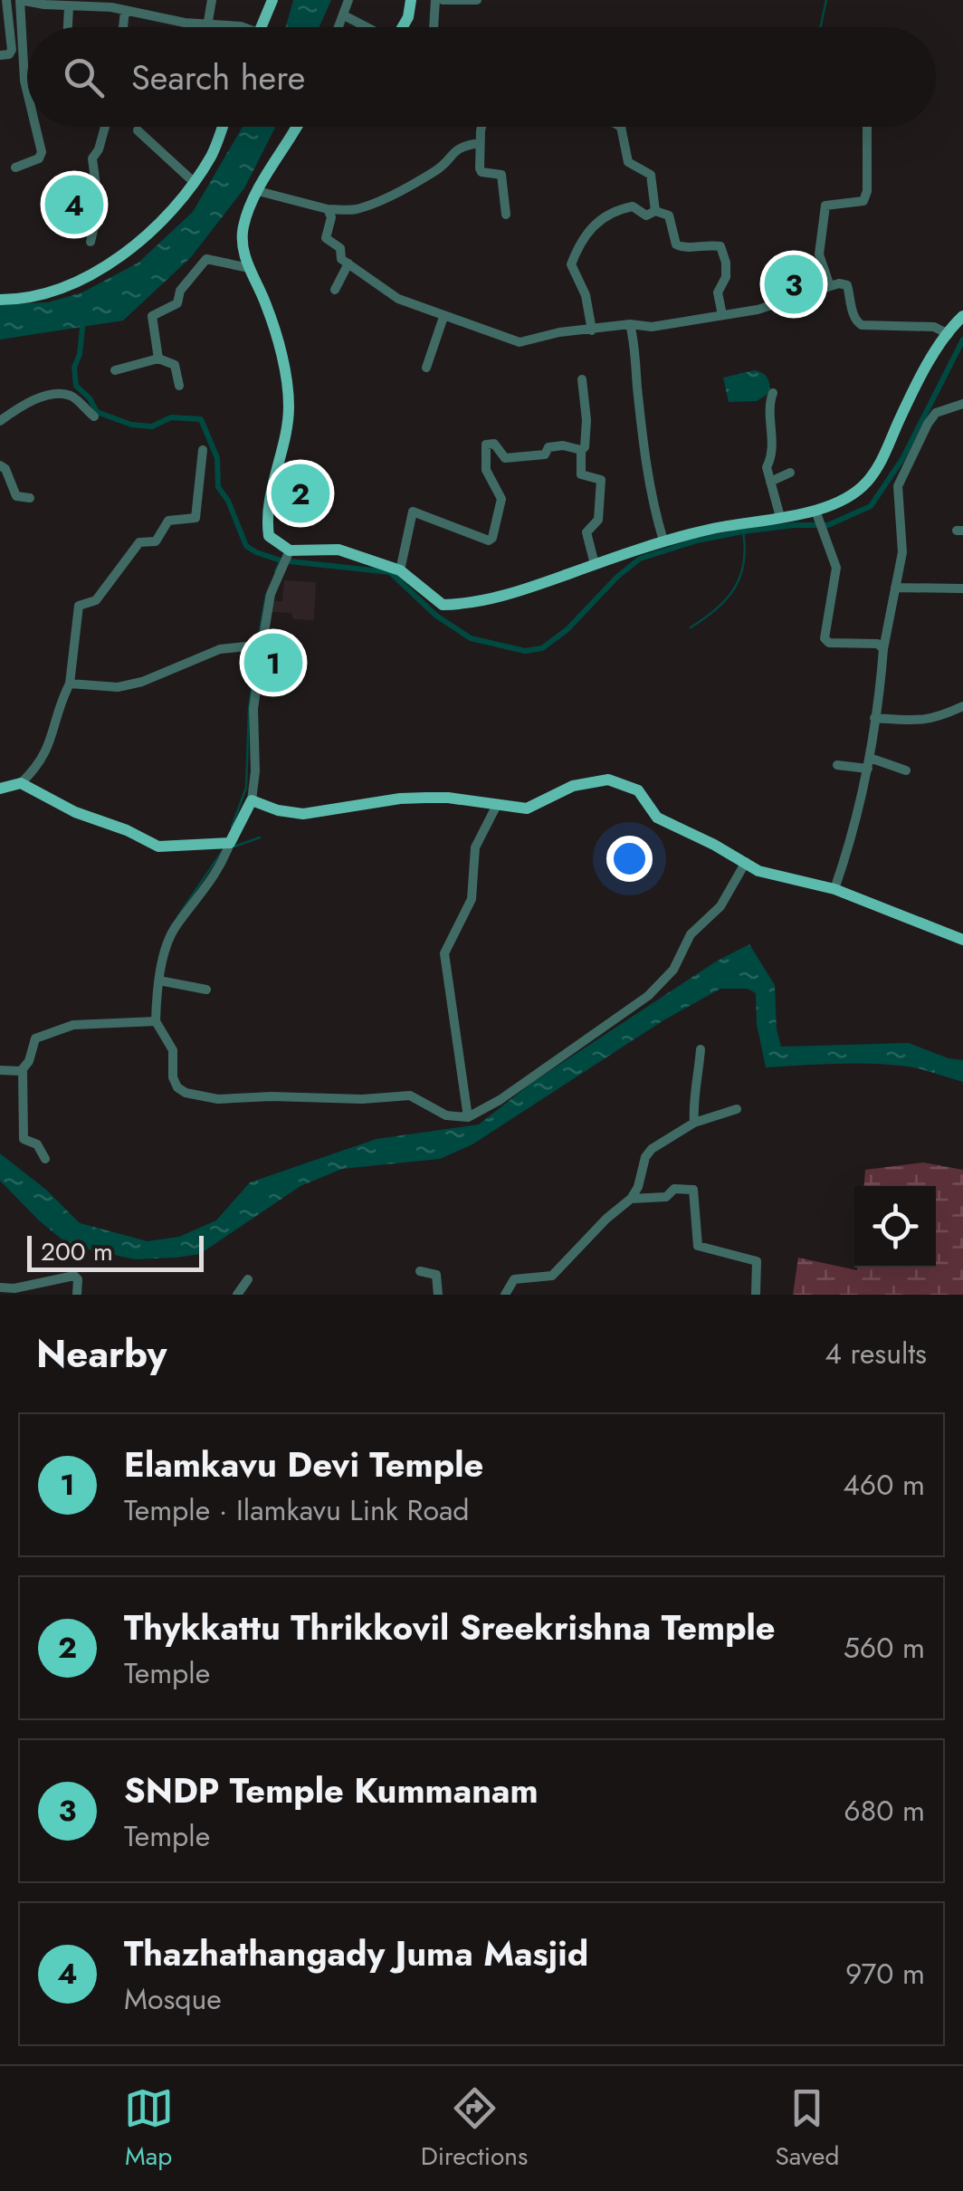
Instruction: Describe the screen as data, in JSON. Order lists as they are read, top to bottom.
{
  "scale_bar": "200 m",
  "page": {
    "search": "Search here",
    "pins": [
      "4",
      "3",
      "2",
      "1"
    ],
    "scale": "200 m",
    "heading": ["Nearby", "4 results"],
    "list": [
      {
        "mark": "1",
        "name": "Elamkavu Devi Temple",
        "note": "Temple · Ilamkavu Link Road",
        "value": "460 m"
      },
      {
        "mark": "2",
        "name": "Thykkattu Thrikkovil Sreekrishna Temple",
        "note": "Temple",
        "value": "560 m"
      },
      {
        "mark": "3",
        "name": "SNDP Temple Kummanam",
        "note": "Temple",
        "value": "680 m"
      },
      {
        "mark": "4",
        "name": "Thazhathangady Juma Masjid",
        "note": "Mosque",
        "value": "970 m"
      }
    ],
    "nav": ["Map", "Directions", "Saved"]
  }
}
